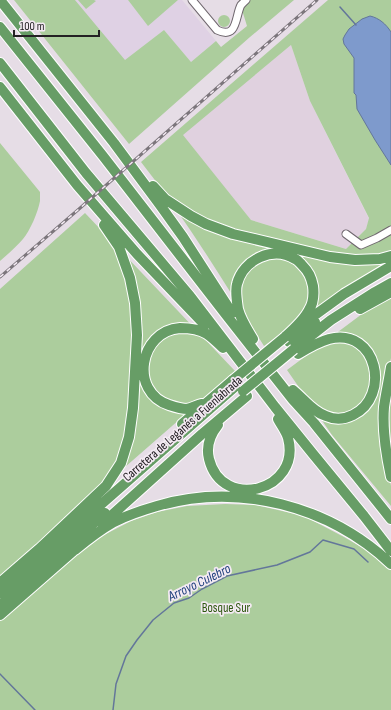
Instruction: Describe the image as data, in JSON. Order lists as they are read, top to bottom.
{
  "streets": {
    "highway": ["Carretera de Leganés a Fuenlabrada"]
  },
  "water": ["Arroyo Culebro"],
  "parks": ["Bosque Sur"],
  "scale_bar": "100 m"
}
